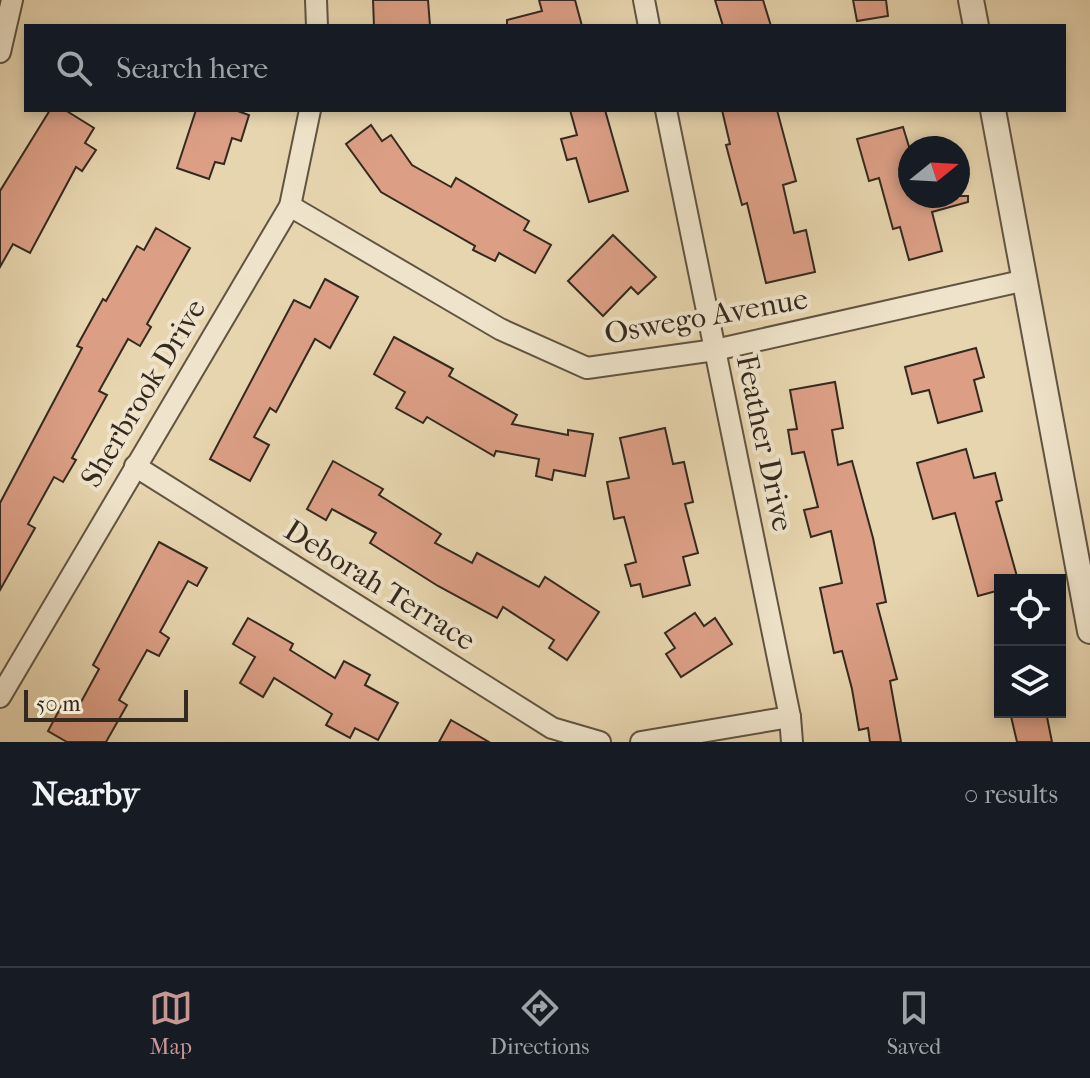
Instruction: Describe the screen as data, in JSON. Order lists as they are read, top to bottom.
{
  "streets": {
    "street": [
      "Oswego Avenue",
      "Sherbrook Drive",
      "Feather Drive",
      "Deborah Terrace"
    ]
  },
  "crossings": [
    ["Oswego Avenue", "Sherbrook Drive"],
    ["Oswego Avenue", "Feather Drive"],
    ["Sherbrook Drive", "Deborah Terrace"]
  ],
  "scale_bar": "50 m",
  "north": "right",
  "page": {
    "search": "Search here",
    "scale": "50 m",
    "heading": ["Nearby", "0 results"],
    "nav": ["Map", "Directions", "Saved"]
  }
}
